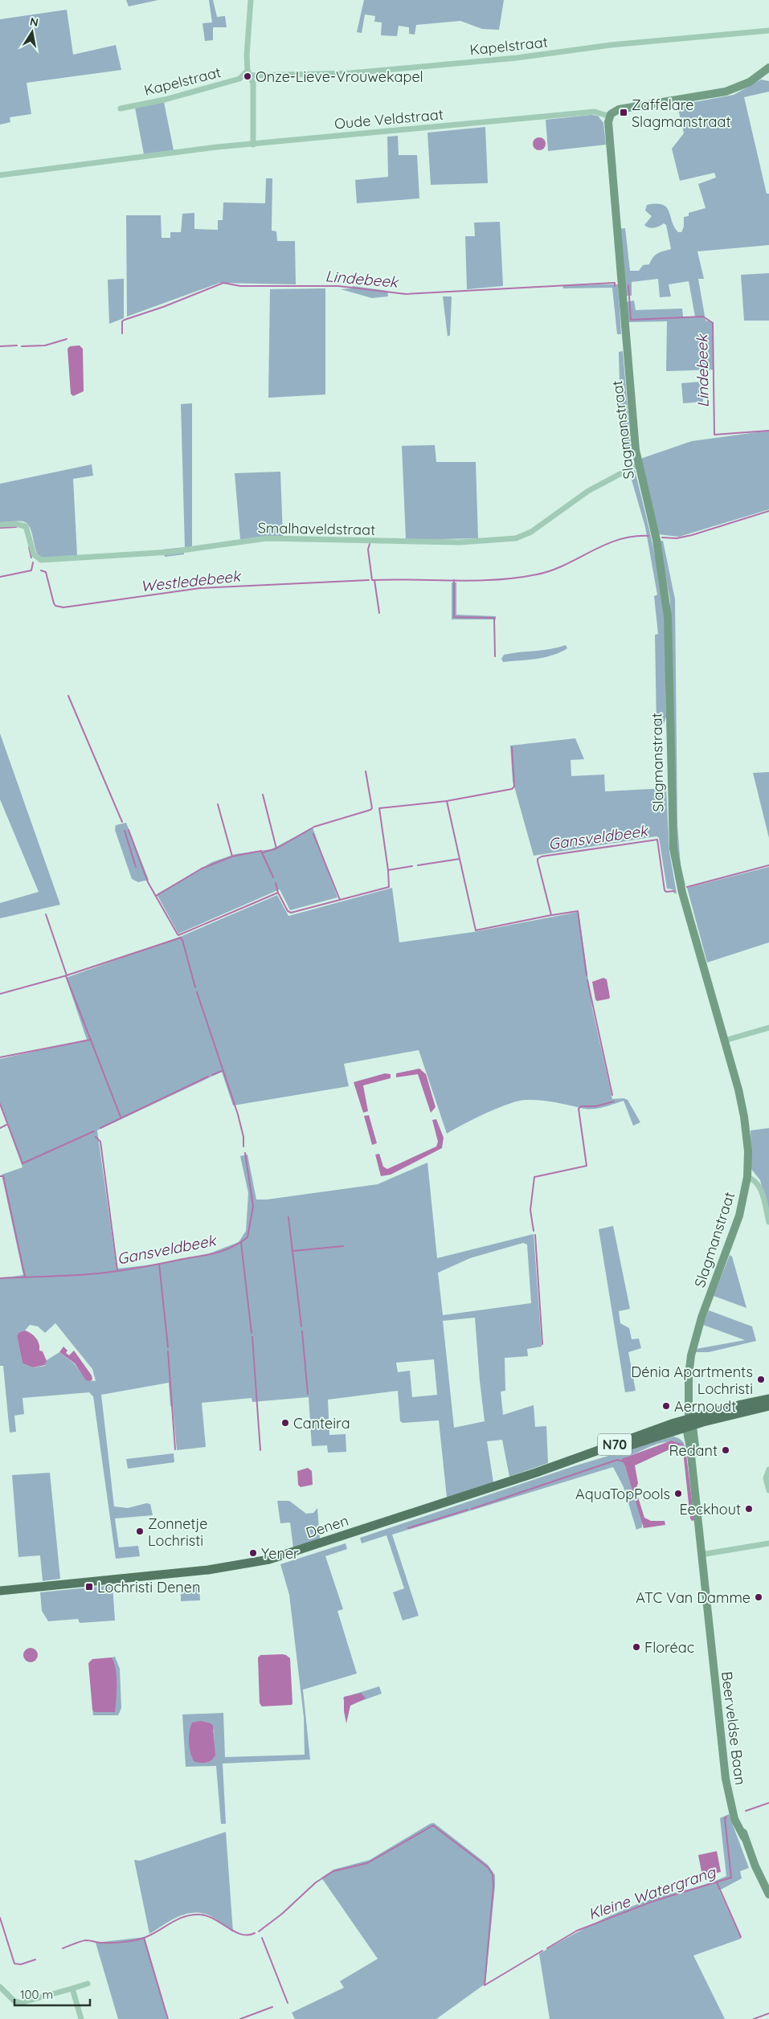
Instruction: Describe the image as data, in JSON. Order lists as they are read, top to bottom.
{
  "streets": {
    "main road": [
      "Slagmanstraat",
      "N70",
      "Denen",
      "Beerveldse Baan"
    ],
    "street": ["Kapelstraat", "Oude Veldstraat", "Smalhaveldstraat"]
  },
  "crossings": [
    ["Oude Veldstraat", "Slagmanstraat"],
    ["Slagmanstraat", "Smalhaveldstraat"],
    ["Slagmanstraat", "N70"],
    ["Slagmanstraat", "Denen"],
    ["Slagmanstraat", "Beerveldse Baan"],
    ["N70", "Denen"],
    ["N70", "Beerveldse Baan"],
    ["Denen", "Beerveldse Baan"]
  ],
  "water": [
    "Lindebeek",
    "Westledebeek",
    "Gansveldbeek",
    "Kleine Watergrang"
  ],
  "places": {
    "other": [
      "Onze-Lieve-Vrouwekapel",
      "Dénia Apartments Lochristi",
      "Aernoudt",
      "Canteira",
      "Redant",
      "AquaTopPools",
      "Eeckhout",
      "Zonnetje Lochristi",
      "Yener",
      "ATC Van Damme",
      "Floréac"
    ],
    "transit": ["Zaffelare Slagmanstraat", "Lochristi Denen"]
  },
  "scale_bar": "100 m",
  "north": "top"
}
